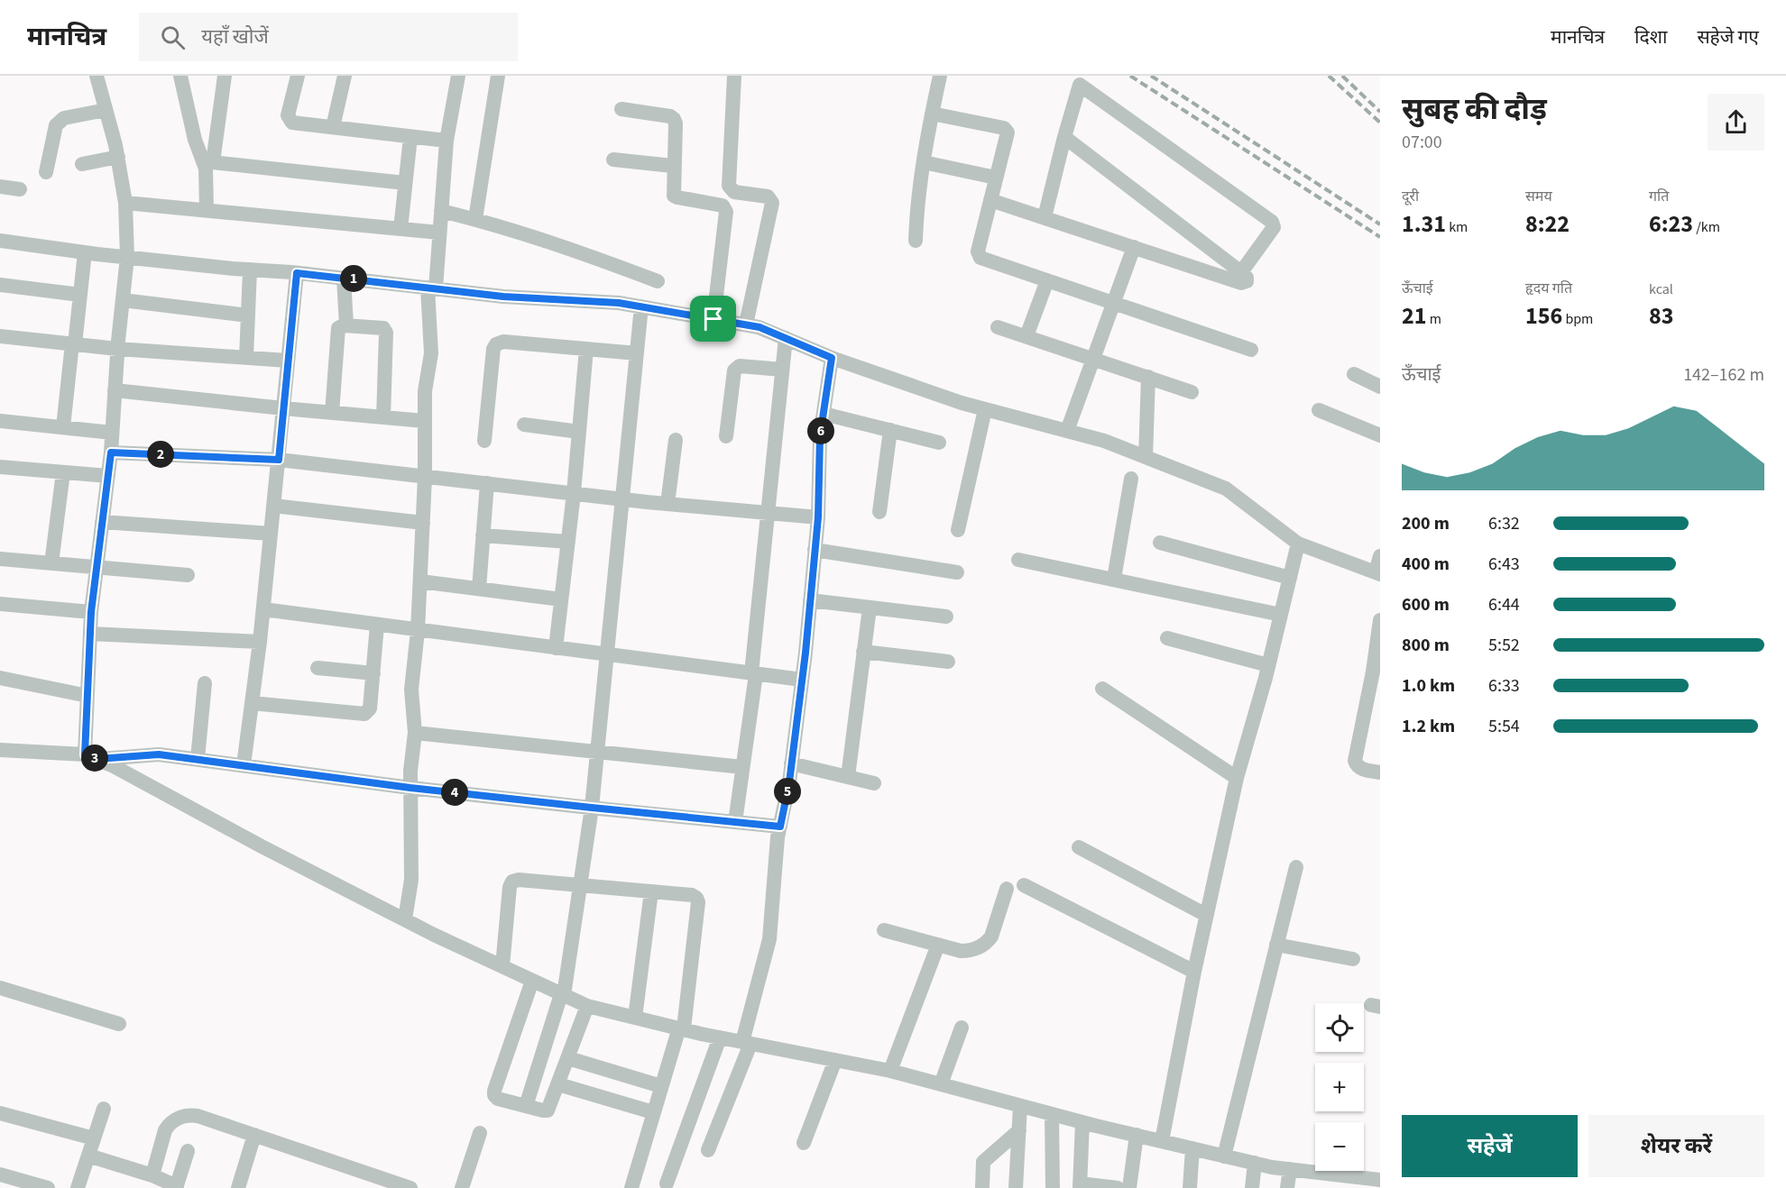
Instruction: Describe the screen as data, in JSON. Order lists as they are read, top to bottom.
{
  "page": {
    "header": "मानचित्र",
    "search": "यहाँ खोजें",
    "nav": ["मानचित्र", "दिशा", "सहेजे गए"],
    "heading": ["सुबह की दौड़", "07:00"],
    "stats": [
      ["दूरी", "1.31 km"],
      ["समय", "8:22"],
      ["गति", "6:23 /km"],
      ["ऊँचाई", "21 m"],
      ["हृदय गति", "156 bpm"],
      ["kcal", "83"]
    ],
    "pins": [
      "1",
      "6",
      "2",
      "3",
      "5",
      "4"
    ],
    "chart": ["ऊँचाई", "142–162 m"],
    "list": [
      {
        "name": "200 m",
        "note": "6:32"
      },
      {
        "name": "400 m",
        "note": "6:43"
      },
      {
        "name": "600 m",
        "note": "6:44"
      },
      {
        "name": "800 m",
        "note": "5:52"
      },
      {
        "name": "1.0 km",
        "note": "6:33"
      },
      {
        "name": "1.2 km",
        "note": "5:54"
      }
    ],
    "map_buttons": ["+", "−"],
    "buttons": ["सहेजें", "शेयर करें"]
  }
}
